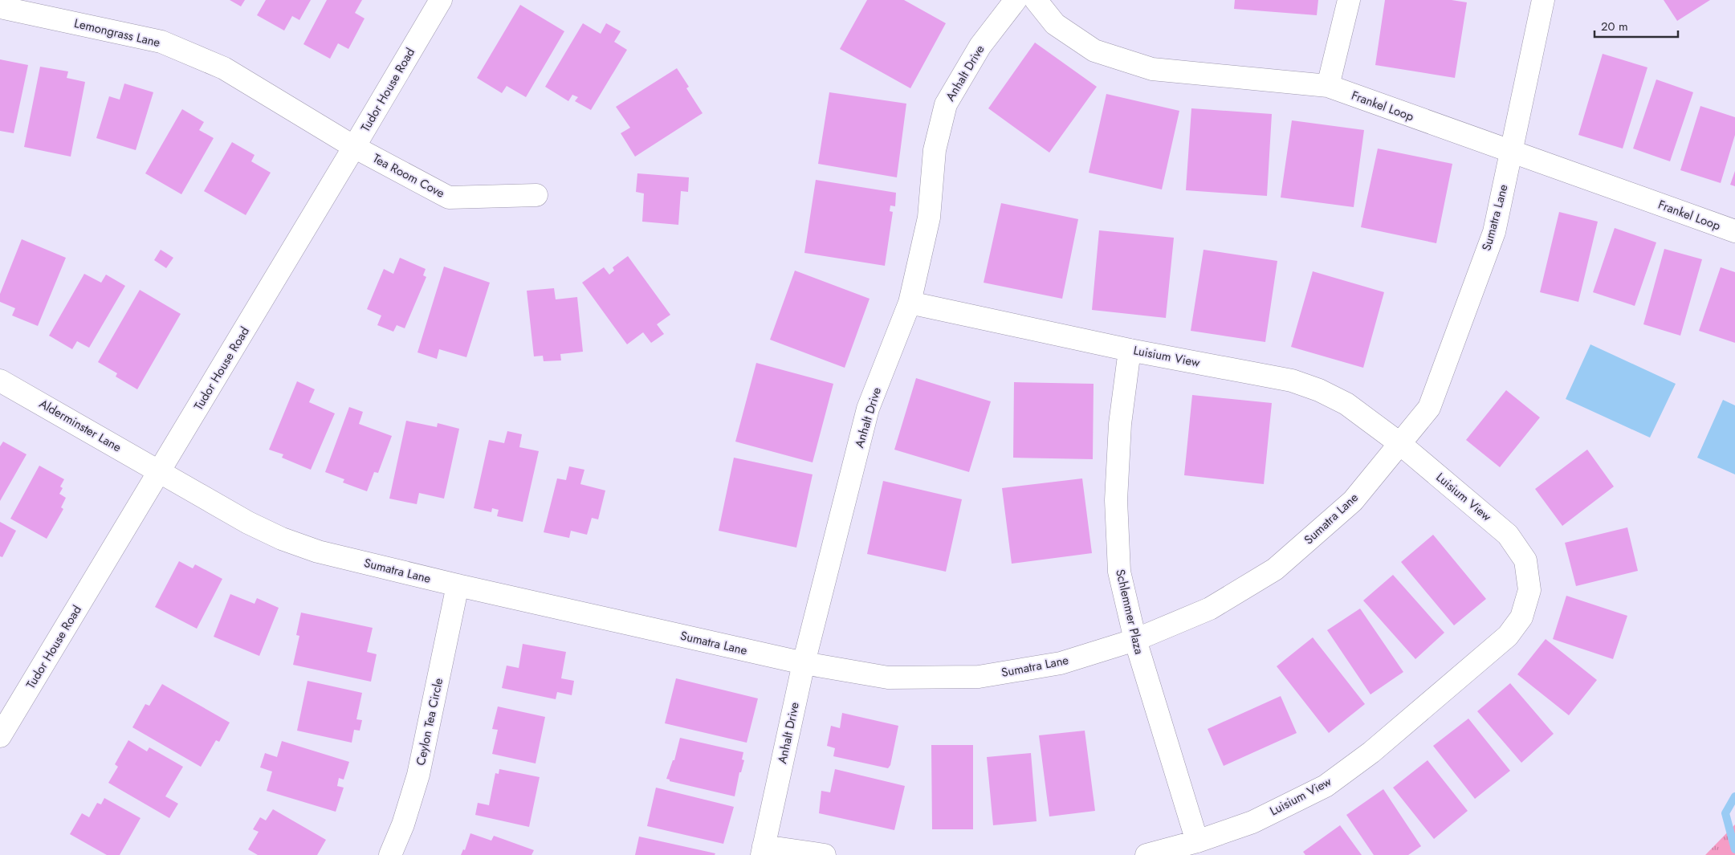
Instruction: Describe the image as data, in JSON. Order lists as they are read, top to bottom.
{
  "streets": {
    "street": [
      "Lemongrass Lane",
      "Anhalt Drive",
      "Tudor House Road",
      "Frankel Loop",
      "Tea Room Cove",
      "Sumatra Lane",
      "Luisium View",
      "Alderminster Lane",
      "Schlemmer Plaza",
      "Ceylon Tea Circle"
    ]
  },
  "crossings": [
    ["Lemongrass Lane", "Tudor House Road"],
    ["Lemongrass Lane", "Tea Room Cove"],
    ["Anhalt Drive", "Sumatra Lane"],
    ["Anhalt Drive", "Luisium View"],
    ["Tudor House Road", "Tea Room Cove"],
    ["Tudor House Road", "Sumatra Lane"],
    ["Tudor House Road", "Alderminster Lane"],
    ["Frankel Loop", "Sumatra Lane"],
    ["Sumatra Lane", "Luisium View"],
    ["Sumatra Lane", "Alderminster Lane"],
    ["Sumatra Lane", "Schlemmer Plaza"],
    ["Sumatra Lane", "Ceylon Tea Circle"],
    ["Luisium View", "Schlemmer Plaza"]
  ],
  "scale_bar": "20 m"
}
